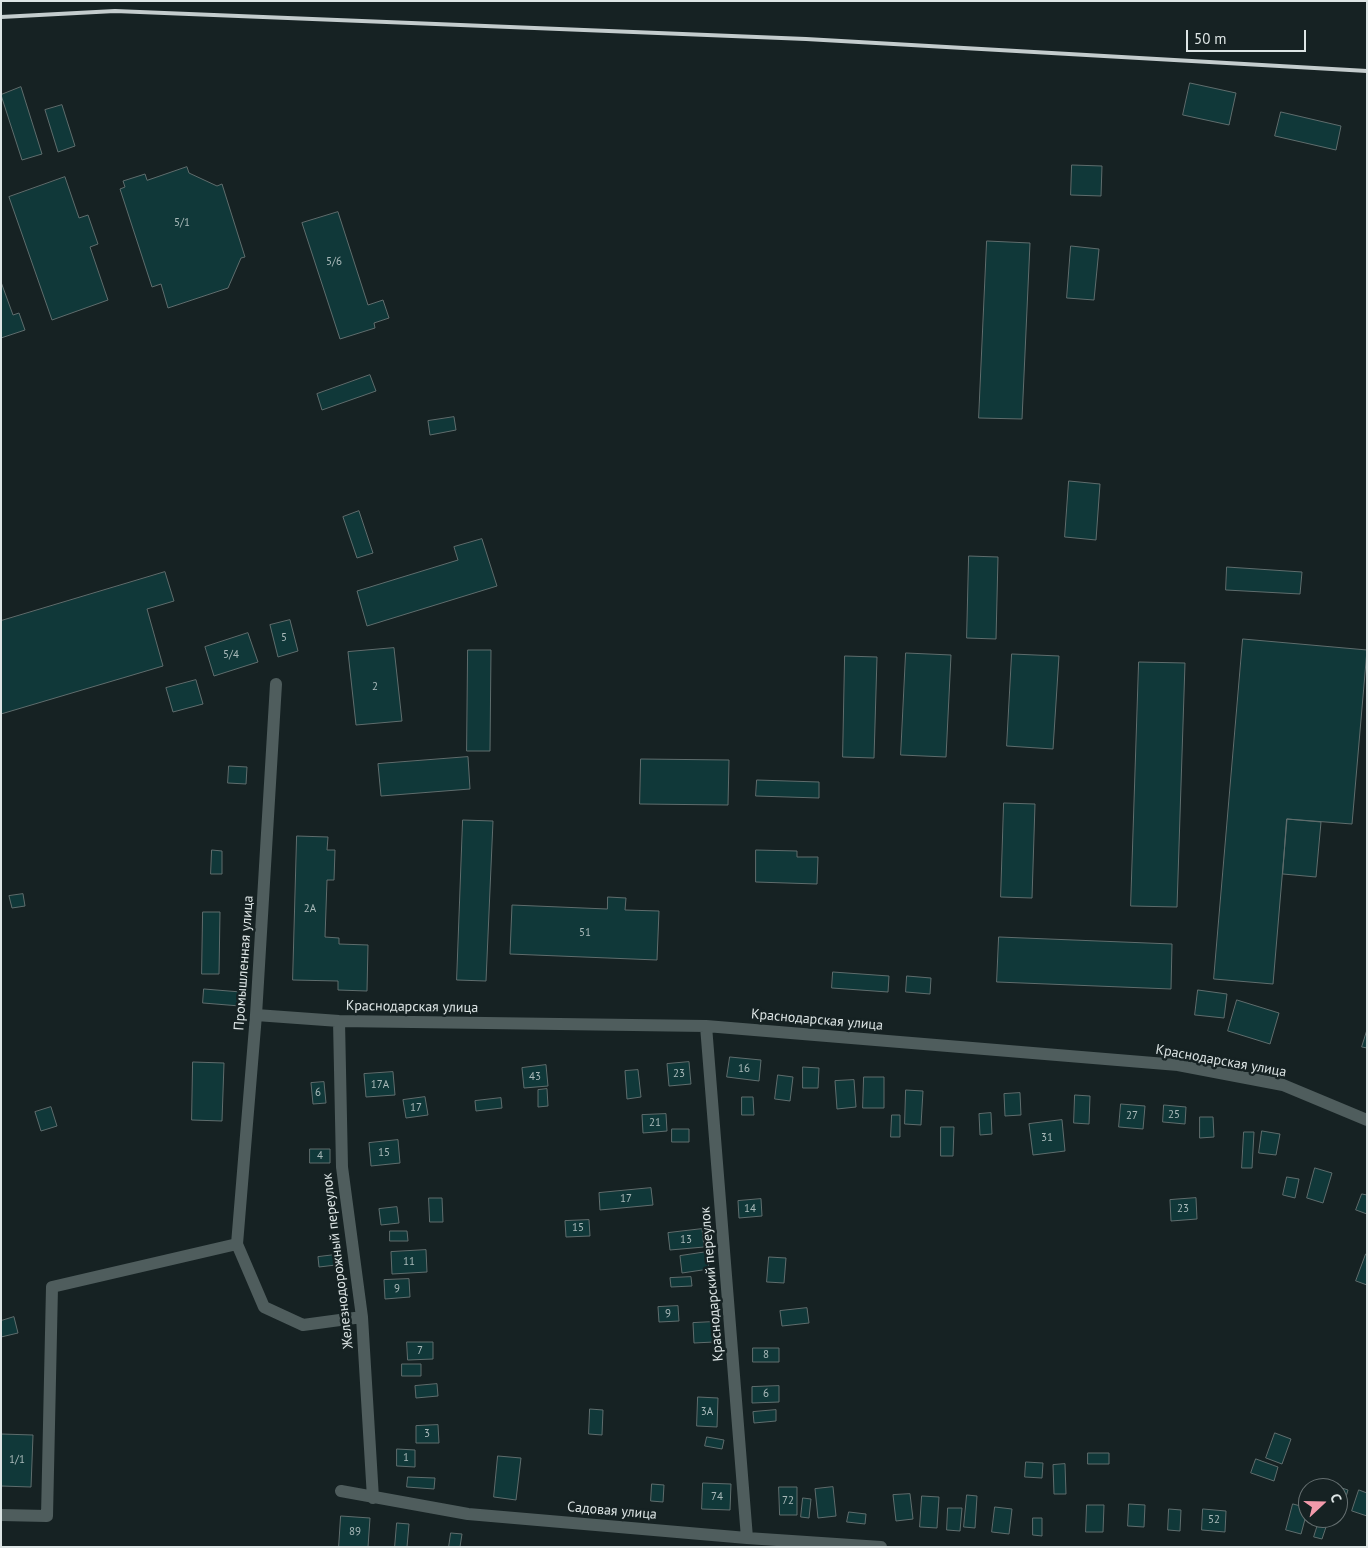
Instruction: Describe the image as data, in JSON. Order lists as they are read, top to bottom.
{
  "streets": {
    "street": [
      "Промышленная улица",
      "Краснодарская улица",
      "Железнодорожный переулок",
      "Краснодарский переулок",
      "Садовая улица"
    ]
  },
  "crossings": [
    ["Промышленная улица", "Краснодарская улица"],
    ["Краснодарская улица", "Железнодорожный переулок"],
    ["Краснодарская улица", "Краснодарский переулок"],
    ["Железнодорожный переулок", "Садовая улица"],
    ["Краснодарский переулок", "Садовая улица"]
  ],
  "house_numbers": [
    "5/1",
    "5/6",
    "5",
    "5/4",
    "2",
    "2А",
    "51",
    "16",
    "23",
    "43",
    "17А",
    "6",
    "17",
    "25",
    "27",
    "21",
    "31",
    "15",
    "4",
    "17",
    "14",
    "23",
    "15",
    "13",
    "11",
    "9",
    "9",
    "7",
    "8",
    "6",
    "3А",
    "3",
    "1",
    "1/1",
    "74",
    "72",
    "52",
    "89"
  ],
  "scale_bar": "50 m",
  "north": "right"
}
